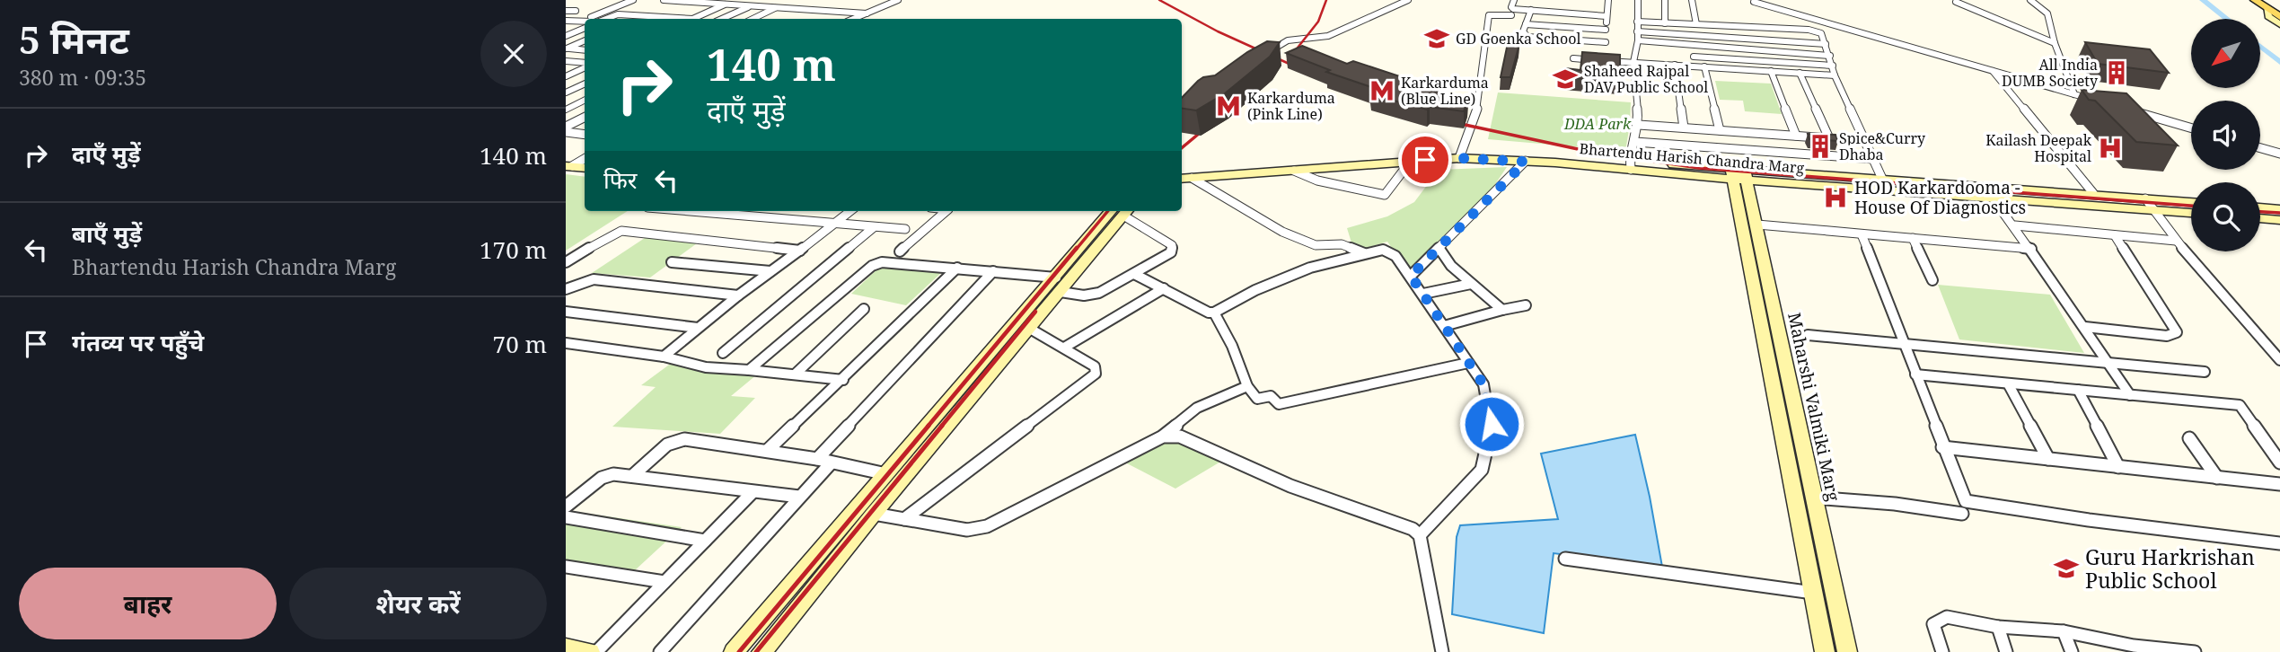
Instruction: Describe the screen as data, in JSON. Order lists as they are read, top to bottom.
{
  "streets": {
    "main road": ["Bhartendu Harish Chandra Marg", "Maharshi Valmiki Marg"]
  },
  "crossings": [
    ["Bhartendu Harish Chandra Marg", "Maharshi Valmiki Marg"]
  ],
  "parks": ["DDA Park"],
  "places": {
    "school or university": ["GD Goenka School", "Shaheed Rajpal DAV Public School", "Guru Harkrishan Public School"],
    "building": ["All India DUMB Society", "Spice&Curry Dhaba"],
    "metro station": ["Karkarduma (Blue Line)", "Karkarduma (Pink Line)"],
    "hospital": ["Kailash Deepak Hospital", "HOD Karkardooma - House Of Diagnostics"]
  },
  "north": "bottom left",
  "page": {
    "heading": ["5 मिनट", "380 m · 09:35"],
    "turn": ["140 m", "दाएँ मुड़ें"],
    "list": [
      {
        "name": "दाएँ मुड़ें",
        "value": "140 m"
      },
      {
        "name": "बाएँ मुड़ें",
        "note": "Bhartendu Harish Chandra Marg",
        "value": "170 m"
      },
      {
        "name": "गंतव्य पर पहुँचे",
        "value": "70 m"
      }
    ],
    "then": "फिर",
    "buttons": ["बाहर", "शेयर करें"]
  }
}
